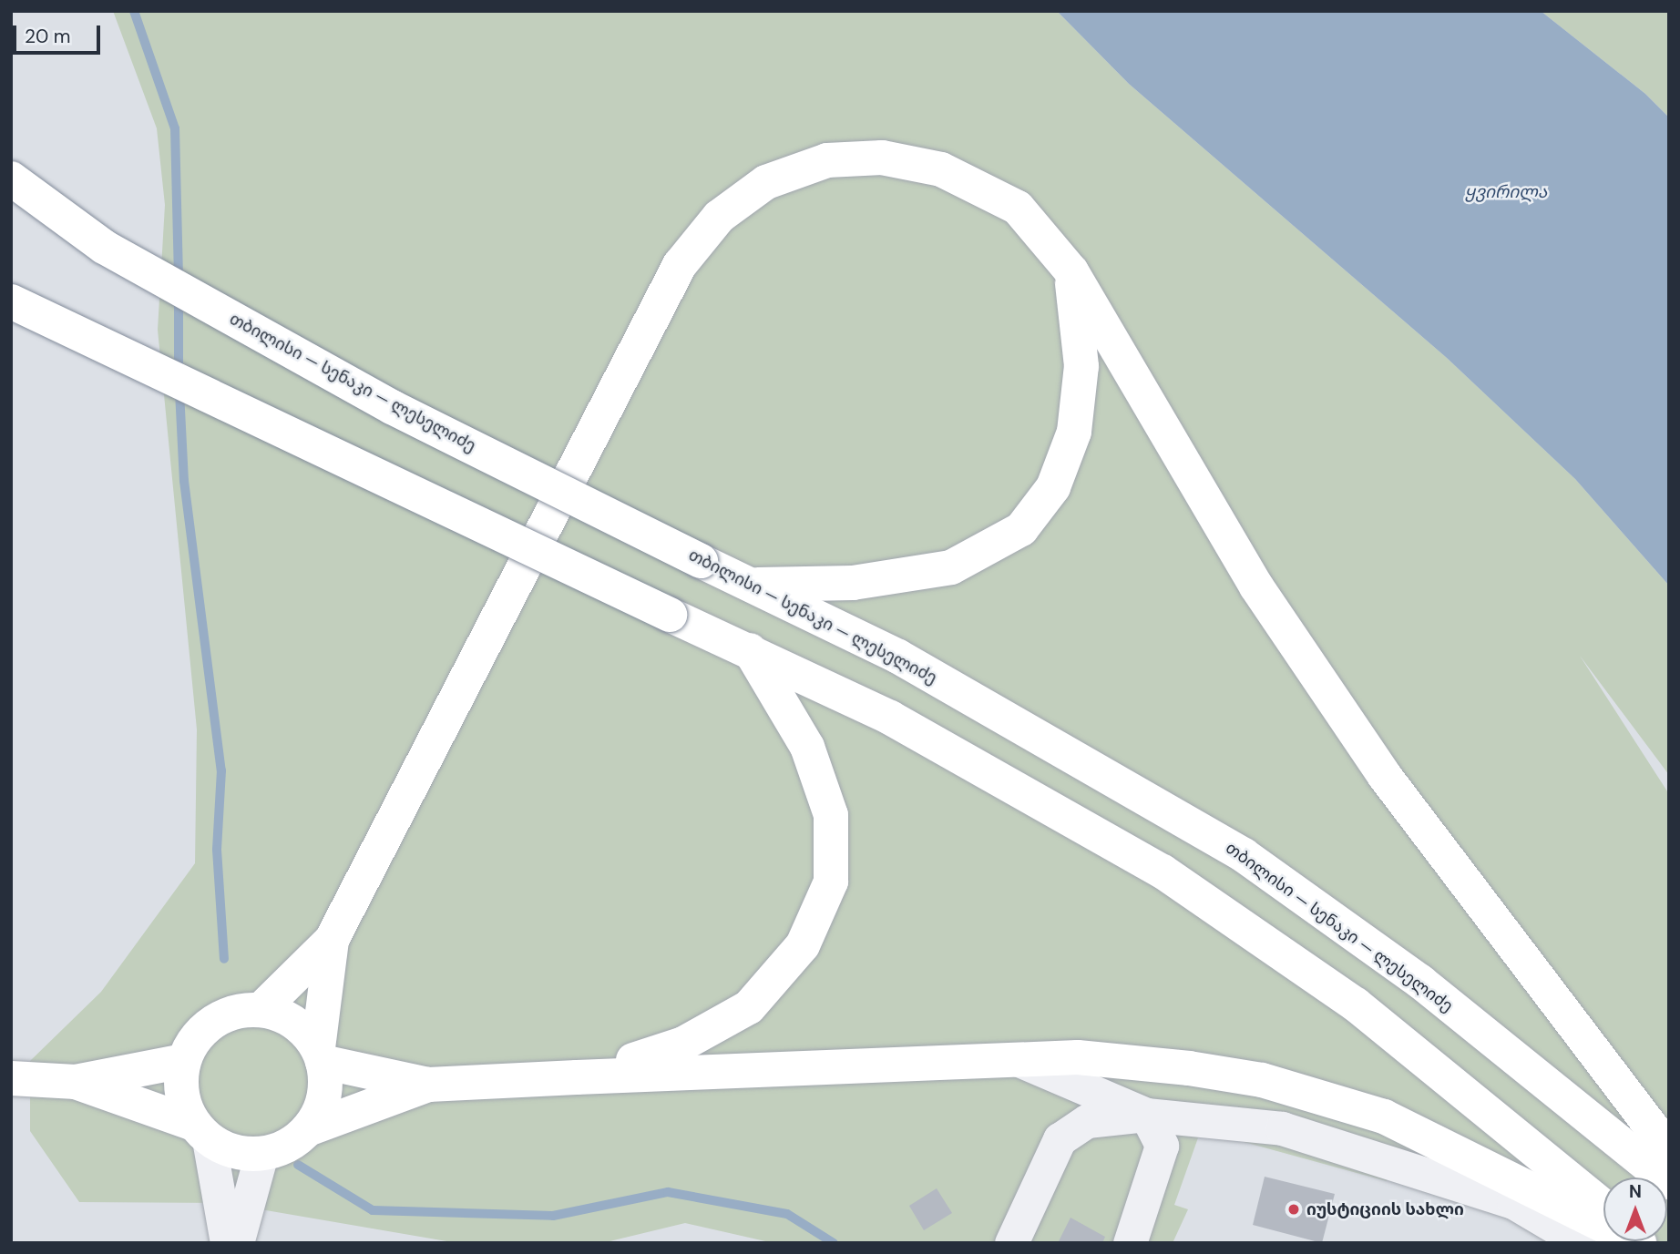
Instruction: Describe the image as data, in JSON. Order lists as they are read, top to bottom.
{
  "streets": {
    "main road": ["თბილისი — სენაკი — ლესელიძე"]
  },
  "water": ["ყვირილა"],
  "places": ["იუსტიციის სახლი"],
  "scale_bar": "20 m",
  "north": "top"
}
